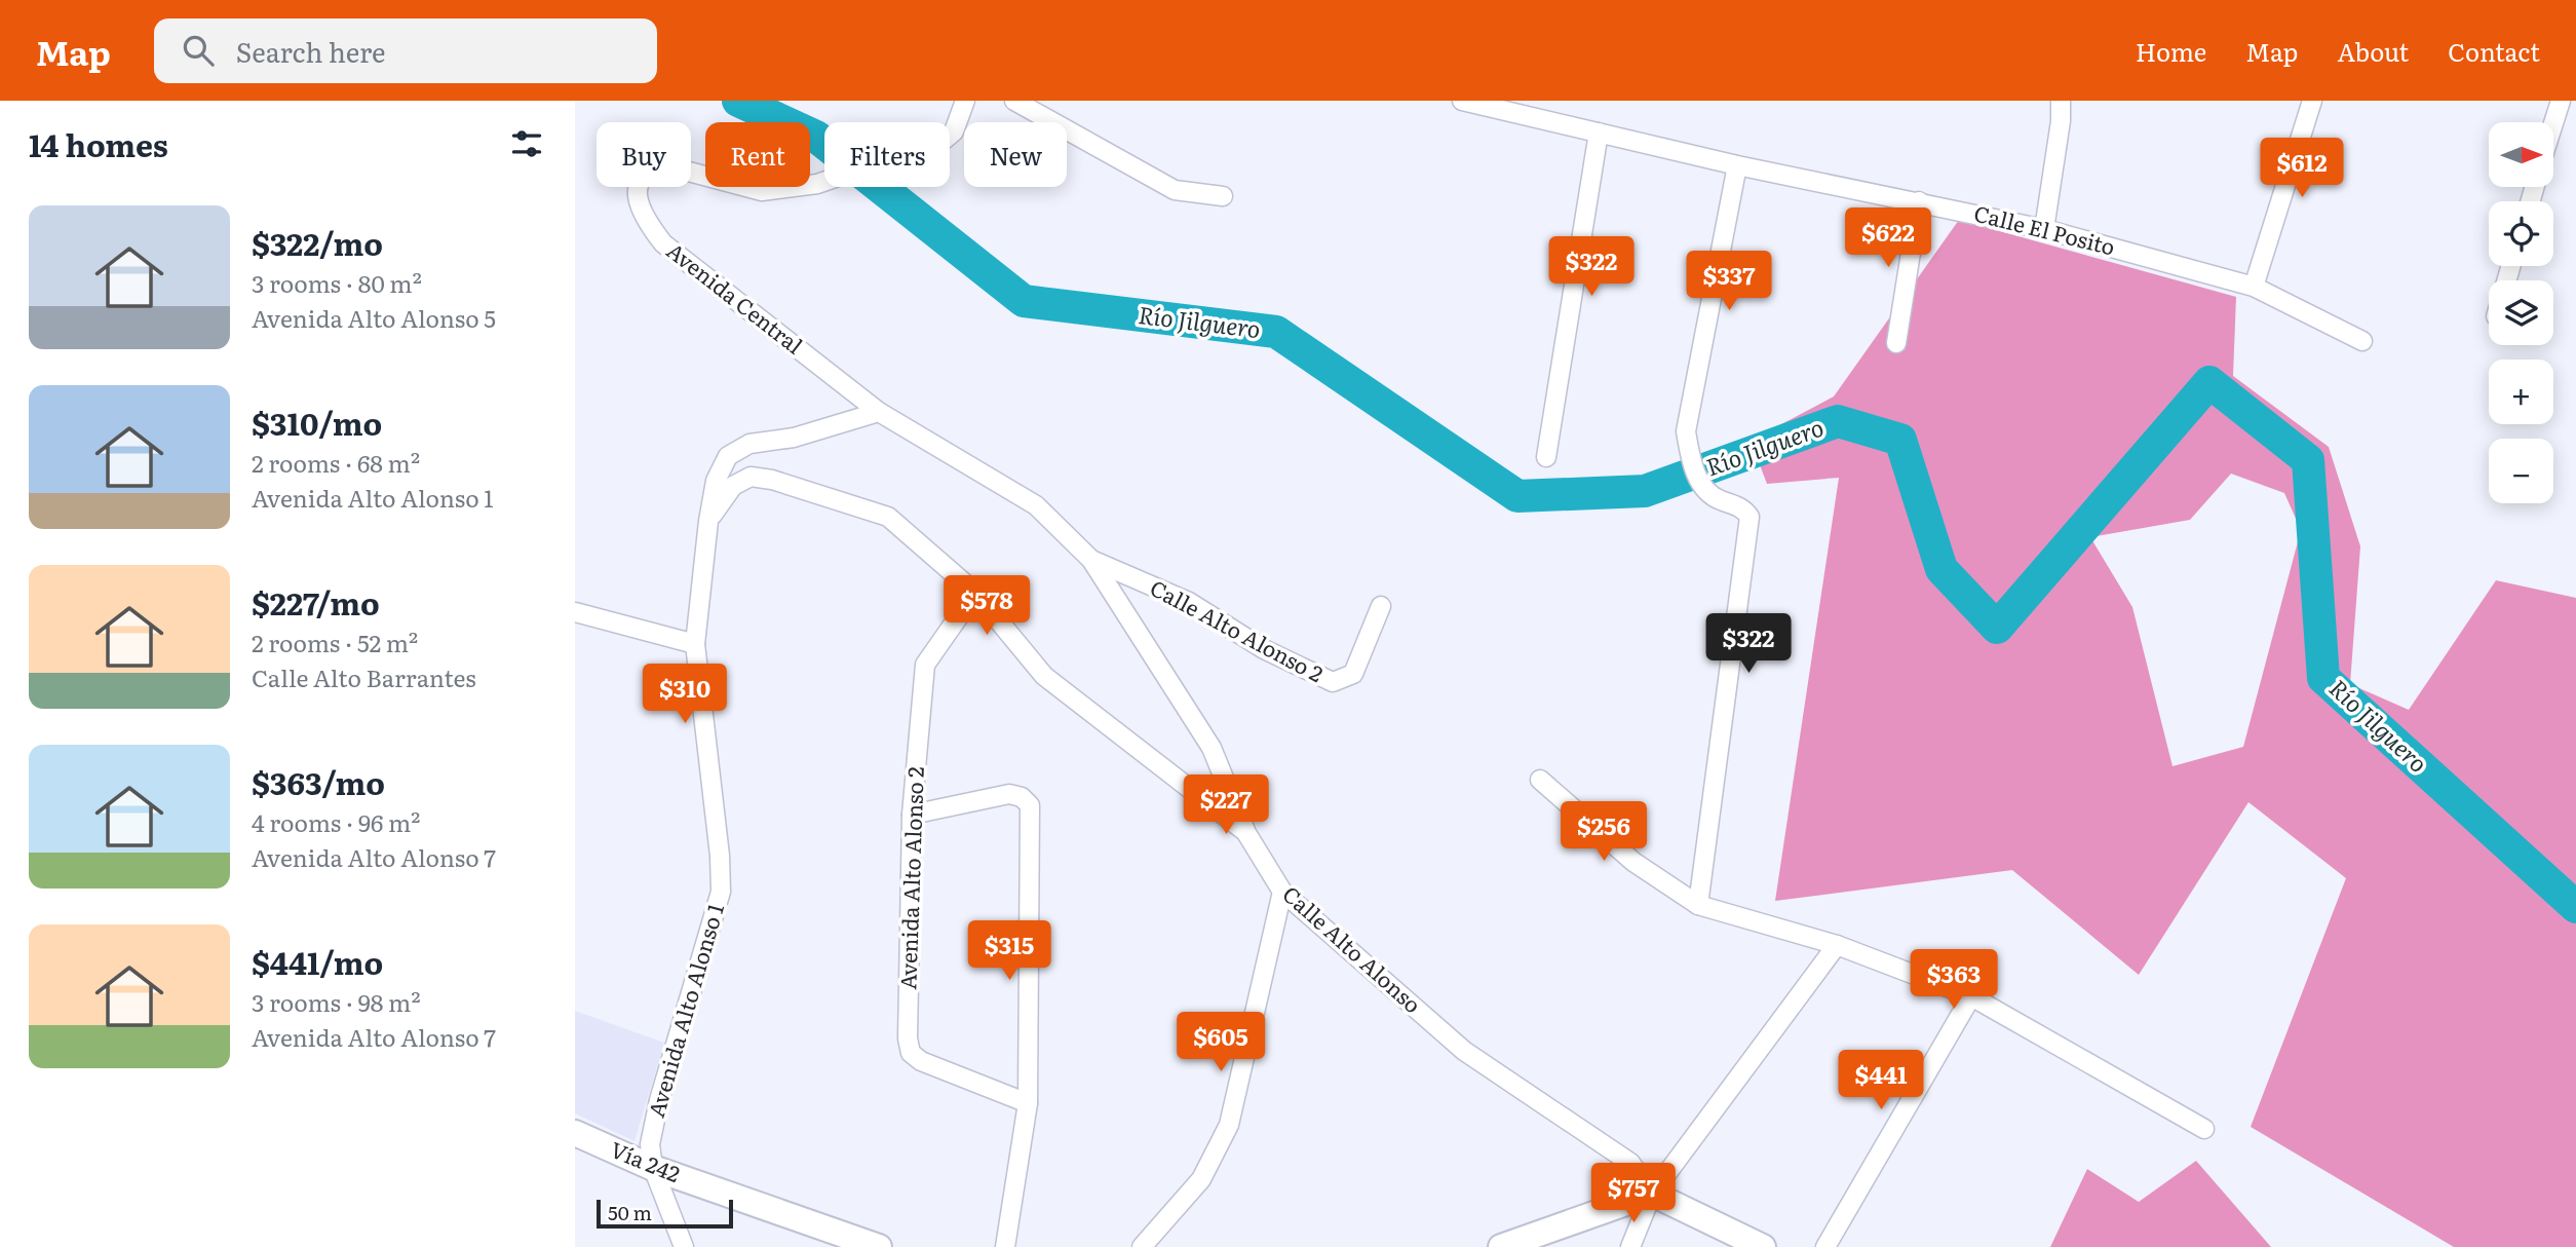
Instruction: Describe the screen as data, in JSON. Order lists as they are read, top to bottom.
{
  "streets": {
    "main road": ["Vía 242"],
    "street": [
      "Calle El Posito",
      "Avenida Central",
      "Calle Alto Alonso 2",
      "Avenida Alto Alonso 2",
      "Calle Alto Alonso",
      "Avenida Alto Alonso 1"
    ]
  },
  "crossings": [
    ["Avenida Central", "Calle Alto Alonso"],
    ["Avenida Central", "Avenida Alto Alonso 1"],
    ["Calle Alto Alonso 2", "Calle Alto Alonso"],
    ["Calle Alto Alonso", "Avenida Alto Alonso 1"],
    ["Avenida Alto Alonso 1", "Vía 242"]
  ],
  "water": ["Río Jilguero"],
  "scale_bar": "50 m",
  "north": "right",
  "page": {
    "header": "Map",
    "search": "Search here",
    "nav": [
      "Home",
      "Map",
      "About",
      "Contact"
    ],
    "heading": "14 homes",
    "map_buttons": ["+", "−"],
    "chip": [
      "Buy",
      "Rent",
      "Filters",
      "New"
    ],
    "price": [
      "$612",
      "$622",
      "$322",
      "$337",
      "$578",
      "$322",
      "$310",
      "$227",
      "$256",
      "$315",
      "$363",
      "$605",
      "$441",
      "$757"
    ],
    "list": [
      {
        "name": "$322/mo",
        "note": "3 rooms · 80 m² · Avenida Alto Alonso 5"
      },
      {
        "name": "$310/mo",
        "note": "2 rooms · 68 m² · Avenida Alto Alonso 1"
      },
      {
        "name": "$227/mo",
        "note": "2 rooms · 52 m² · Calle Alto Barrantes"
      },
      {
        "name": "$363/mo",
        "note": "4 rooms · 96 m² · Avenida Alto Alonso 7"
      },
      {
        "name": "$441/mo",
        "note": "3 rooms · 98 m² · Avenida Alto Alonso 7"
      }
    ],
    "scale": "50 m"
  }
}
